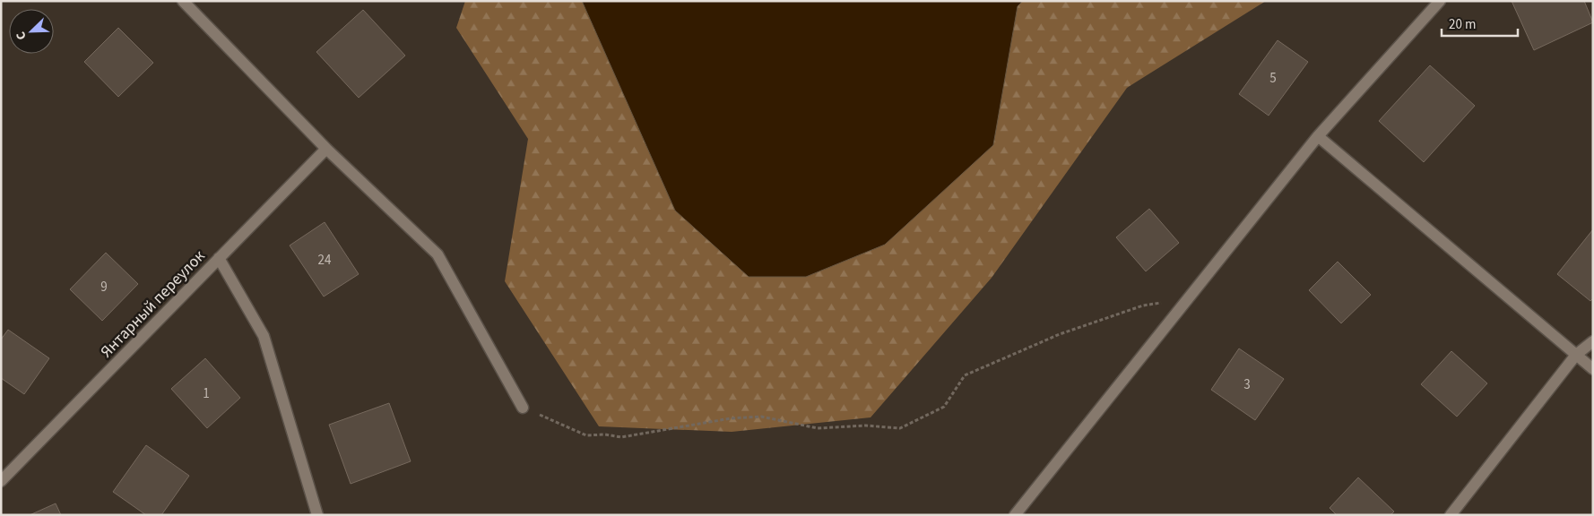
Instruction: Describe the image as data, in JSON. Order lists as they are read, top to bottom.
{
  "streets": {
    "street": ["Янтарный переулок"]
  },
  "house_numbers": [
    "5",
    "24",
    "9",
    "3",
    "1"
  ],
  "scale_bar": "20 m",
  "north": "bottom left"
}
